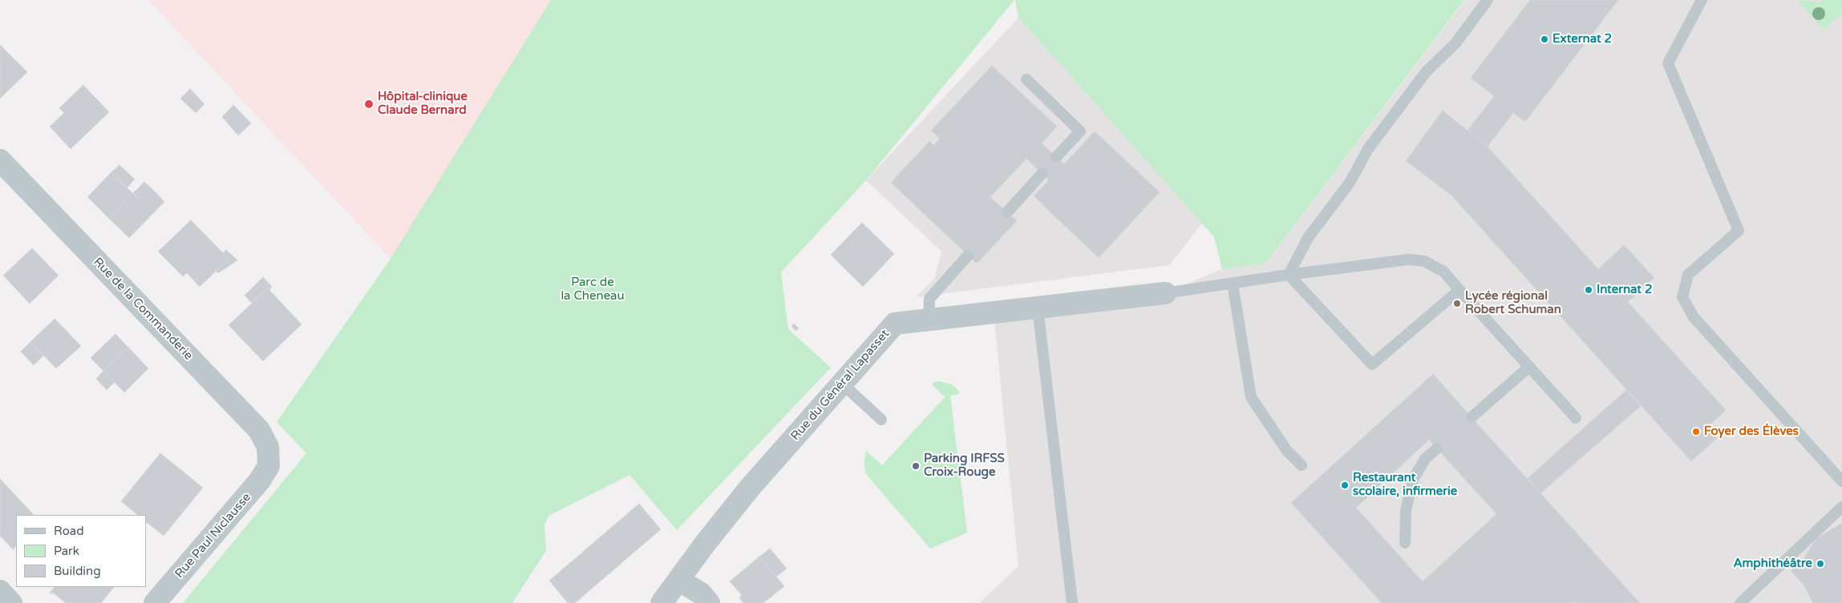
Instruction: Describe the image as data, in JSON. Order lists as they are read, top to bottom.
{
  "streets": {
    "street": ["Rue de la Commanderie", "Rue du Général Lapasset", "Rue Paul Niclausse"]
  },
  "crossings": [
    ["Rue de la Commanderie", "Rue Paul Niclausse"]
  ],
  "parks": ["Parc de la Cheneau"],
  "places": [
    "Externat 2",
    "Hôpital-clinique Claude Bernard",
    "Internat 2",
    "Lycée régional Robert Schuman",
    "Foyer des Élèves",
    "Parking IRFSS Croix-Rouge",
    "Restaurant scolaire, infirmerie",
    "Amphithéâtre"
  ],
  "legend": ["Road", "Park", "Building"]
}
